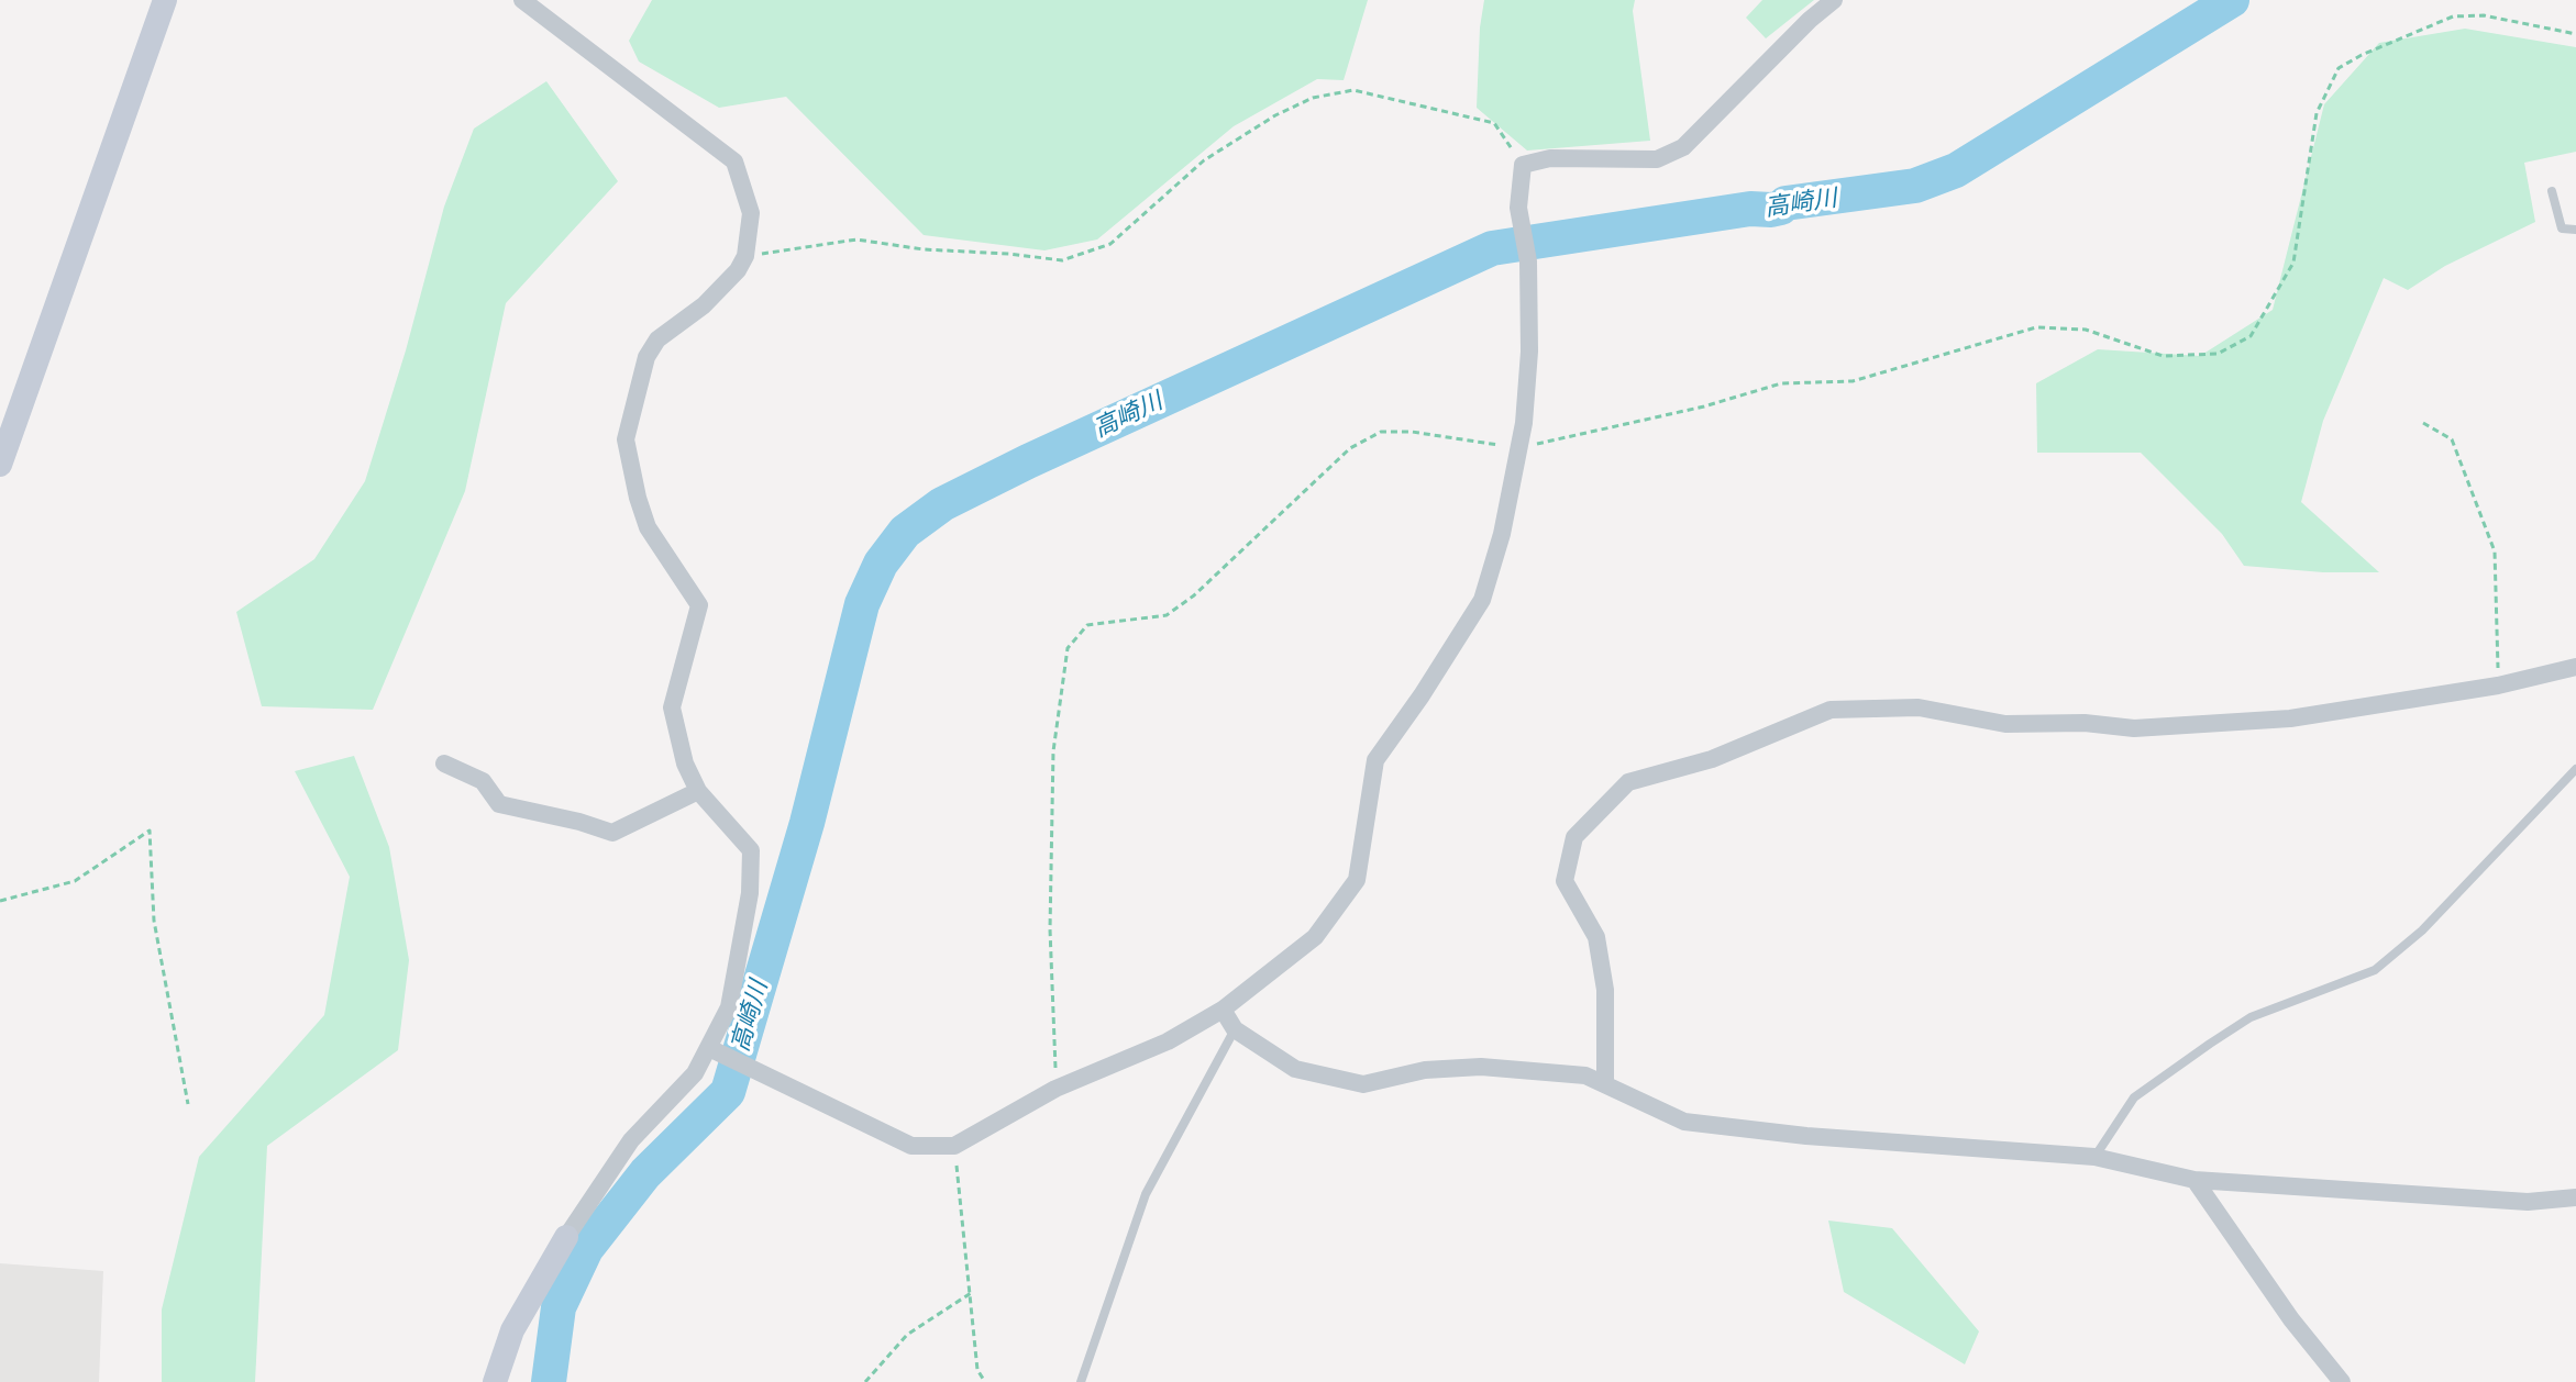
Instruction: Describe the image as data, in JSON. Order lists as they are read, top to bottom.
{
  "water": ["高崎川"]
}
